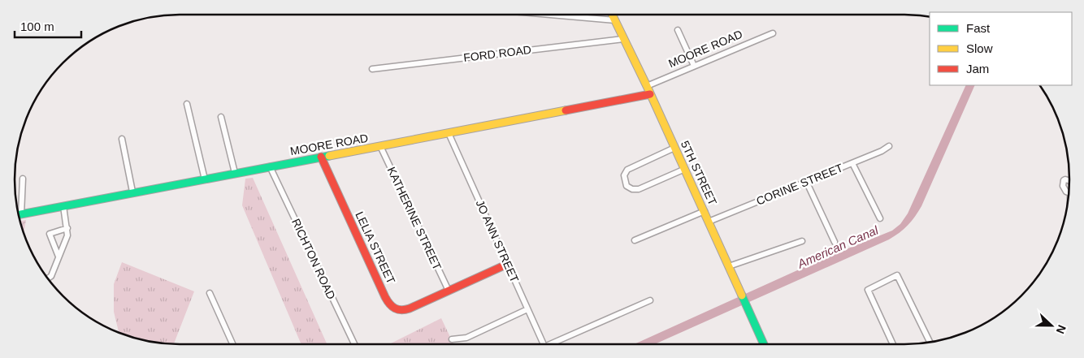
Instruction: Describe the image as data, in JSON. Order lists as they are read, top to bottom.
{
  "streets": {
    "street": [
      "MOORE ROAD",
      "FORD ROAD",
      "5TH STREET",
      "CORINE STREET",
      "KATHERINE STREET",
      "JO ANN STREET",
      "LELIA STREET",
      "RICHTON ROAD"
    ]
  },
  "crossings": [
    ["MOORE ROAD", "5TH STREET"],
    ["MOORE ROAD", "KATHERINE STREET"],
    ["MOORE ROAD", "JO ANN STREET"],
    ["MOORE ROAD", "LELIA STREET"],
    ["MOORE ROAD", "RICHTON ROAD"],
    ["FORD ROAD", "5TH STREET"],
    ["5TH STREET", "CORINE STREET"],
    ["KATHERINE STREET", "LELIA STREET"],
    ["JO ANN STREET", "LELIA STREET"]
  ],
  "water": ["American Canal"],
  "legend": ["Fast", "Slow", "Jam"],
  "scale_bar": "100 m",
  "north": "right"
}
